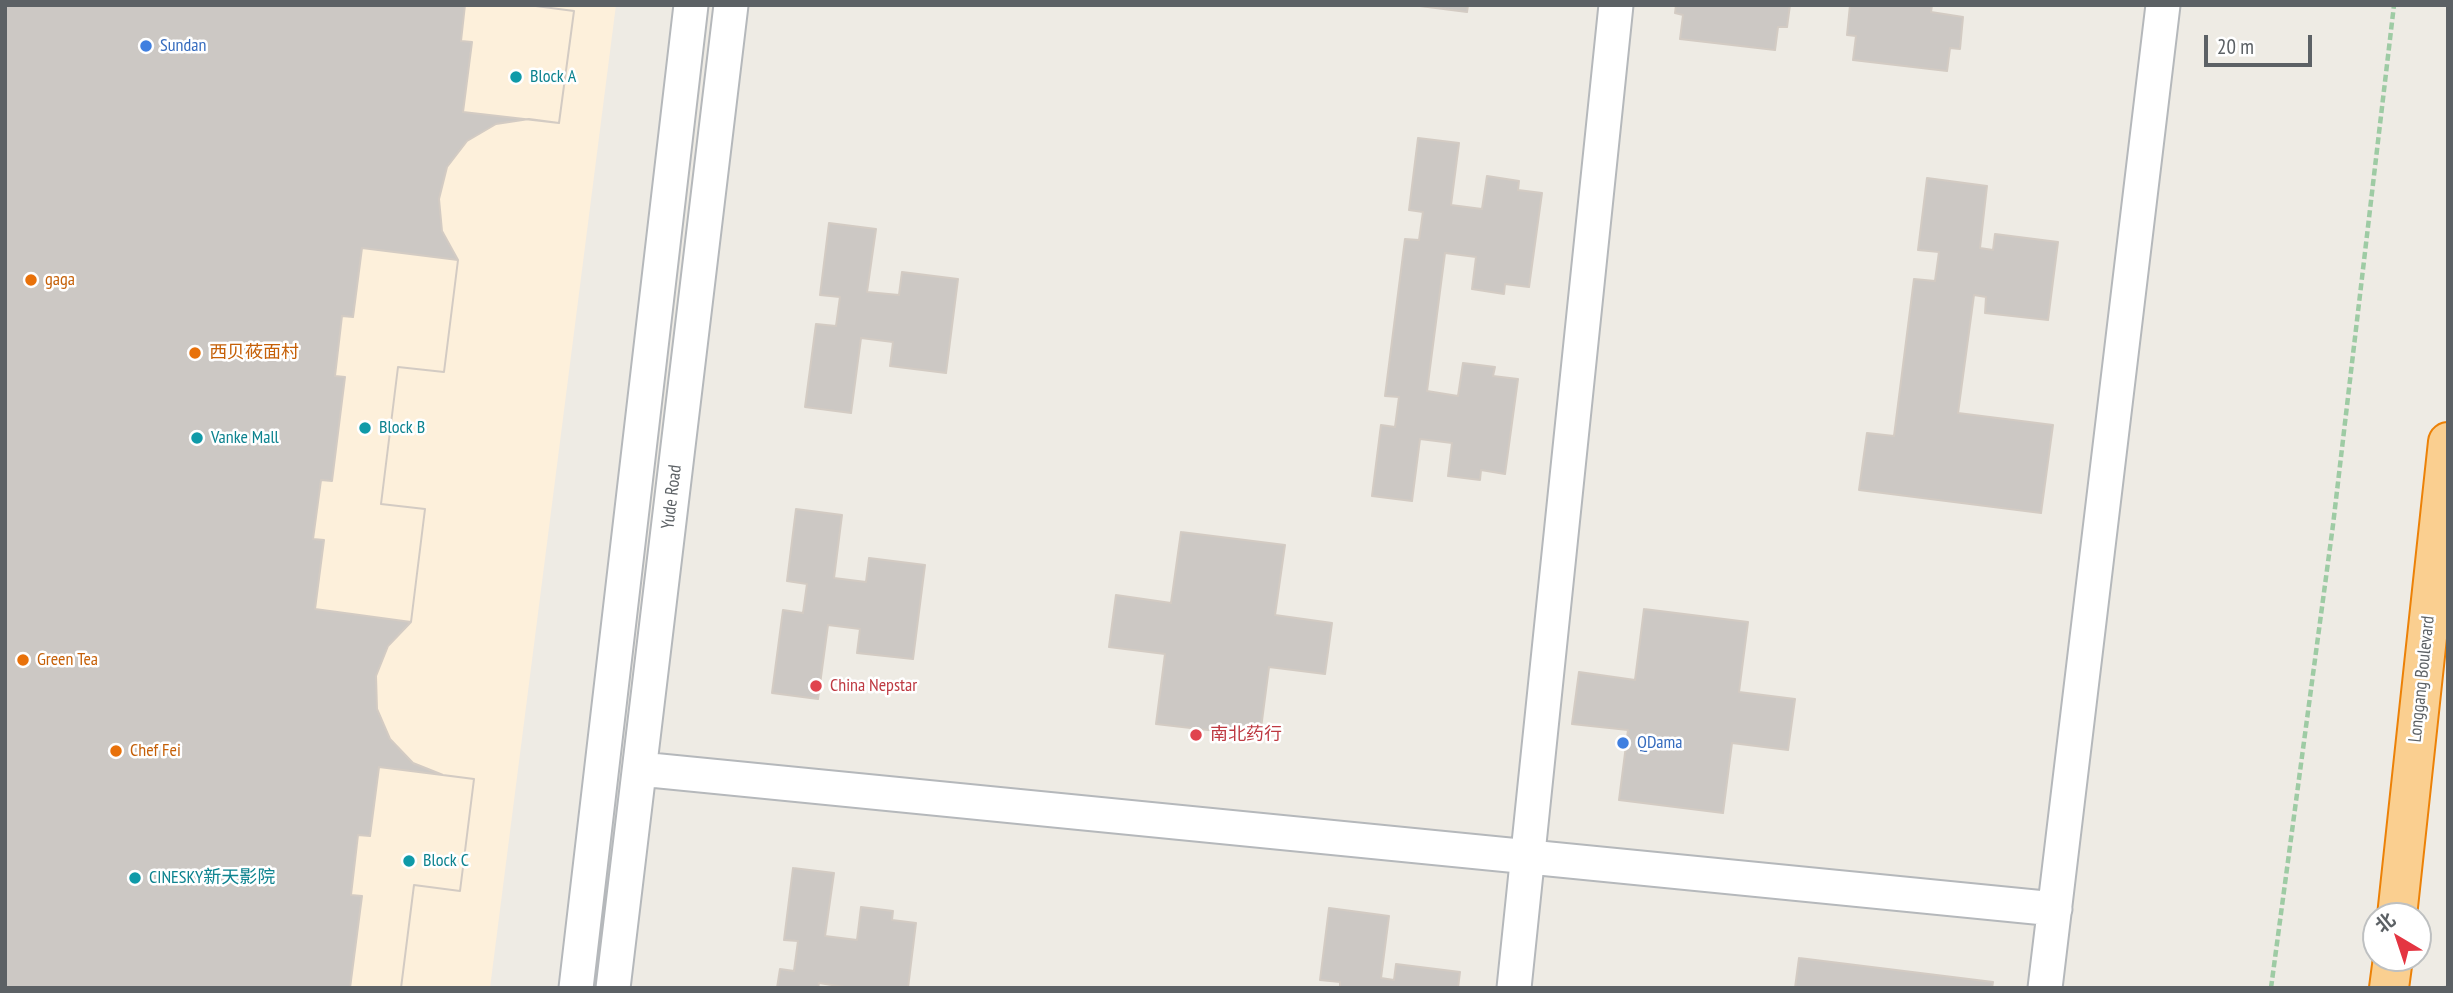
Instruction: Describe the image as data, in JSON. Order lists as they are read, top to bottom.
{
  "streets": {
    "highway": ["Longgang Boulevard"],
    "street": ["Yude Road"]
  },
  "places": [
    "Sundan",
    "Block A",
    "gaga",
    "西贝莜面村",
    "Block B",
    "Vanke Mall",
    "Green Tea",
    "China Nepstar",
    "南北药行",
    "QDama",
    "Chef Fei",
    "Block C",
    "CINESKY新天影院"
  ],
  "scale_bar": "20 m",
  "north": "top left"
}
